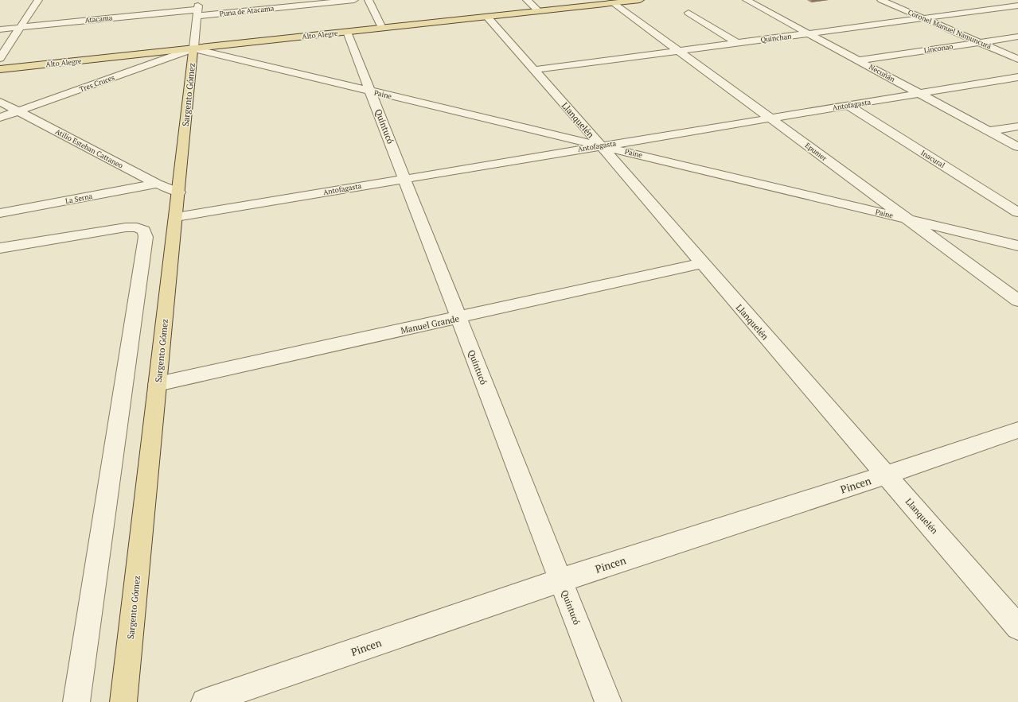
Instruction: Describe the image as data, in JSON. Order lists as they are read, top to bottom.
{
  "streets": {
    "main road": ["Alto Alegre", "Sargento Gómez"],
    "street": [
      "Puna de Atacama",
      "Atacama",
      "Coronel Manuel Namuncurá",
      "Quinchan",
      "Linconao",
      "Necuñán",
      "Tres Cruces",
      "Paine",
      "Antofagasta",
      "Llanquelén",
      "Quintucó",
      "Atilio Esteban Cattaneo",
      "Epumer",
      "Inacural",
      "La Serna",
      "Manuel Grande",
      "Pincen"
    ]
  },
  "crossings": [
    ["Puna de Atacama", "Atacama"],
    ["Puna de Atacama", "Sargento Gómez"],
    ["Atacama", "Sargento Gómez"],
    ["Coronel Manuel Namuncurá", "Quinchan"],
    ["Coronel Manuel Namuncurá", "Linconao"],
    ["Alto Alegre", "Tres Cruces"],
    ["Alto Alegre", "Sargento Gómez"],
    ["Alto Alegre", "Paine"],
    ["Alto Alegre", "Llanquelén"],
    ["Alto Alegre", "Quintucó"],
    ["Alto Alegre", "Epumer"],
    ["Quinchan", "Necuñán"],
    ["Quinchan", "Llanquelén"],
    ["Quinchan", "Epumer"],
    ["Linconao", "Necuñán"],
    ["Necuñán", "Antofagasta"],
    ["Tres Cruces", "Sargento Gómez"],
    ["Tres Cruces", "Paine"],
    ["Tres Cruces", "Atilio Esteban Cattaneo"],
    ["Sargento Gómez", "Paine"],
    ["Sargento Gómez", "Antofagasta"],
    ["Sargento Gómez", "Atilio Esteban Cattaneo"],
    ["Sargento Gómez", "Manuel Grande"],
    ["Paine", "Antofagasta"],
    ["Paine", "Llanquelén"],
    ["Paine", "Quintucó"],
    ["Paine", "Epumer"],
    ["Antofagasta", "Llanquelén"],
    ["Antofagasta", "Quintucó"],
    ["Antofagasta", "Epumer"],
    ["Antofagasta", "Inacural"],
    ["Llanquelén", "Manuel Grande"],
    ["Llanquelén", "Pincen"],
    ["Quintucó", "Manuel Grande"],
    ["Quintucó", "Pincen"],
    ["Atilio Esteban Cattaneo", "La Serna"]
  ]
}
